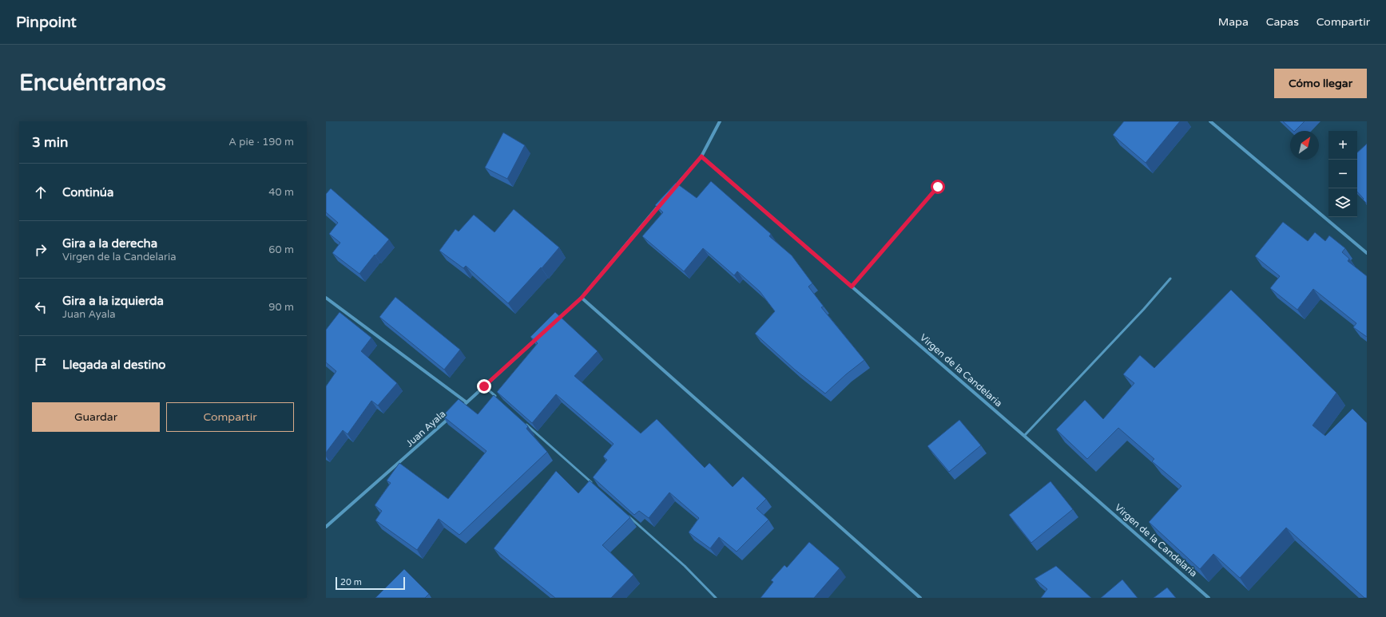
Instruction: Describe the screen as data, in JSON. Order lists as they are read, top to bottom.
{
  "streets": {
    "street": ["Virgen de la Candelaria", "Juan Ayala"]
  },
  "scale_bar": "20 m",
  "north": "top right",
  "page": {
    "header": "Pinpoint",
    "nav": ["Mapa", "Capas", "Compartir"],
    "buttons": [
      "Cómo llegar",
      ["Guardar", "Compartir"]
    ],
    "title": "Encuéntranos",
    "heading": ["3 min", "A pie · 190 m"],
    "map_buttons": ["+", "−"],
    "list": [
      ["Continúa", "40 m"],
      ["Gira a la derecha", "Virgen de la Candelaria", "60 m"],
      ["Gira a la izquierda", "Juan Ayala", "90 m"],
      "Llegada al destino"
    ],
    "scale": "20 m"
  }
}
